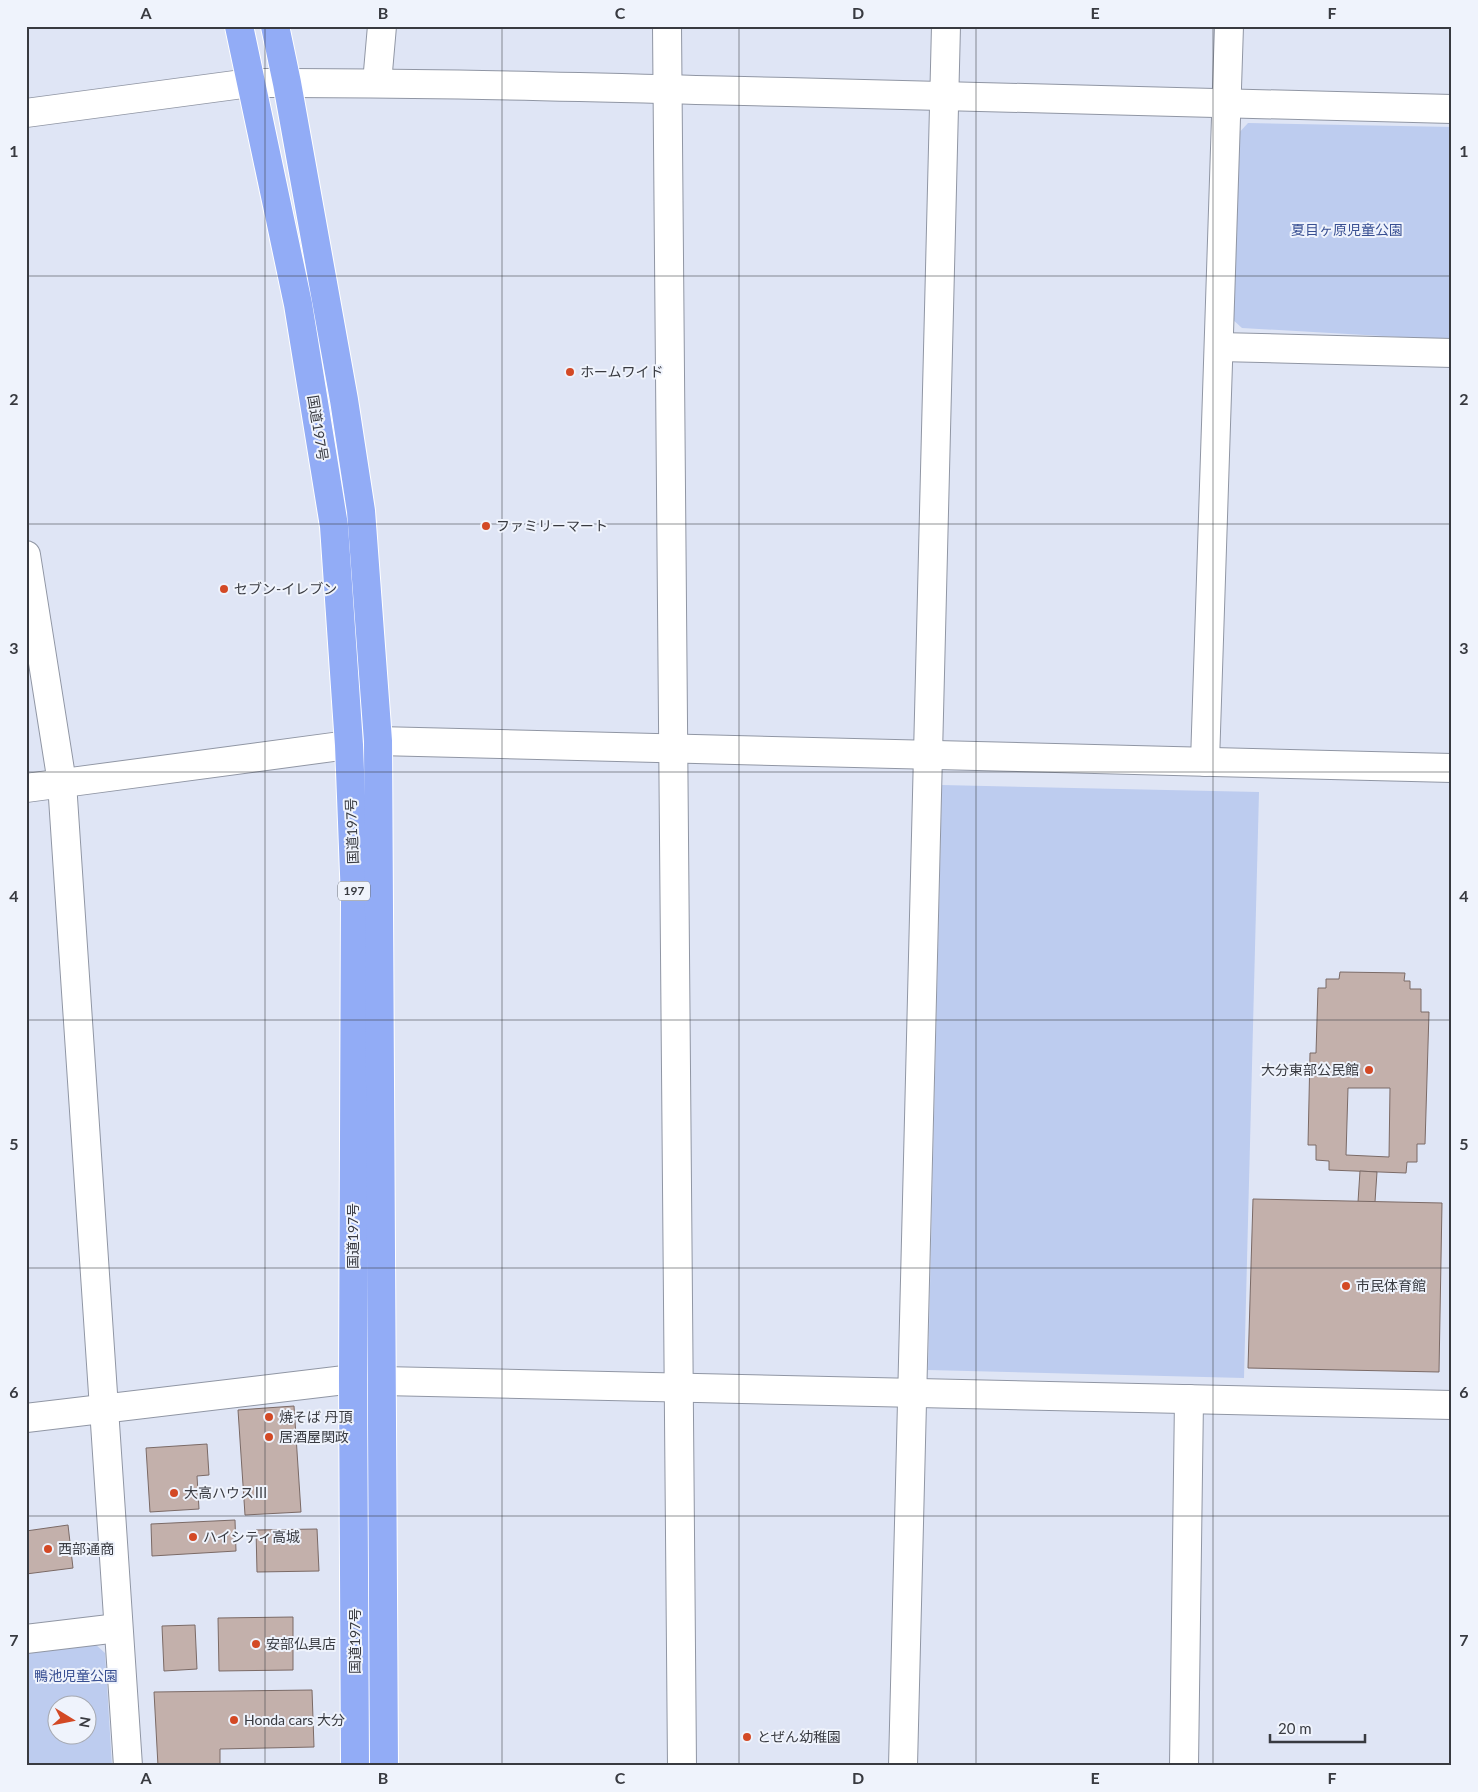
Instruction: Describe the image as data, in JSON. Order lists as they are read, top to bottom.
{
  "streets": {
    "highway": ["国道197号", "197"]
  },
  "parks": ["夏目ヶ原児童公園", "鴨池児童公園"],
  "places": [
    "ホームワイド",
    "ファミリーマート",
    "セブン-イレブン",
    "大分東部公民館",
    "市民体育館",
    "焼そば 丹頂",
    "居酒屋関政",
    "大高ハウスⅢ",
    "ハイシティ高城",
    "西部通商",
    "安部仏具店",
    "Honda cars 大分",
    "とぜん幼稚園"
  ],
  "scale_bar": "20 m",
  "north": "right",
  "grid": {
    "columns": [
      "A",
      "B",
      "C",
      "D",
      "E",
      "F"
    ],
    "rows": [
      "1",
      "2",
      "3",
      "4",
      "5",
      "6",
      "7"
    ]
  }
}
